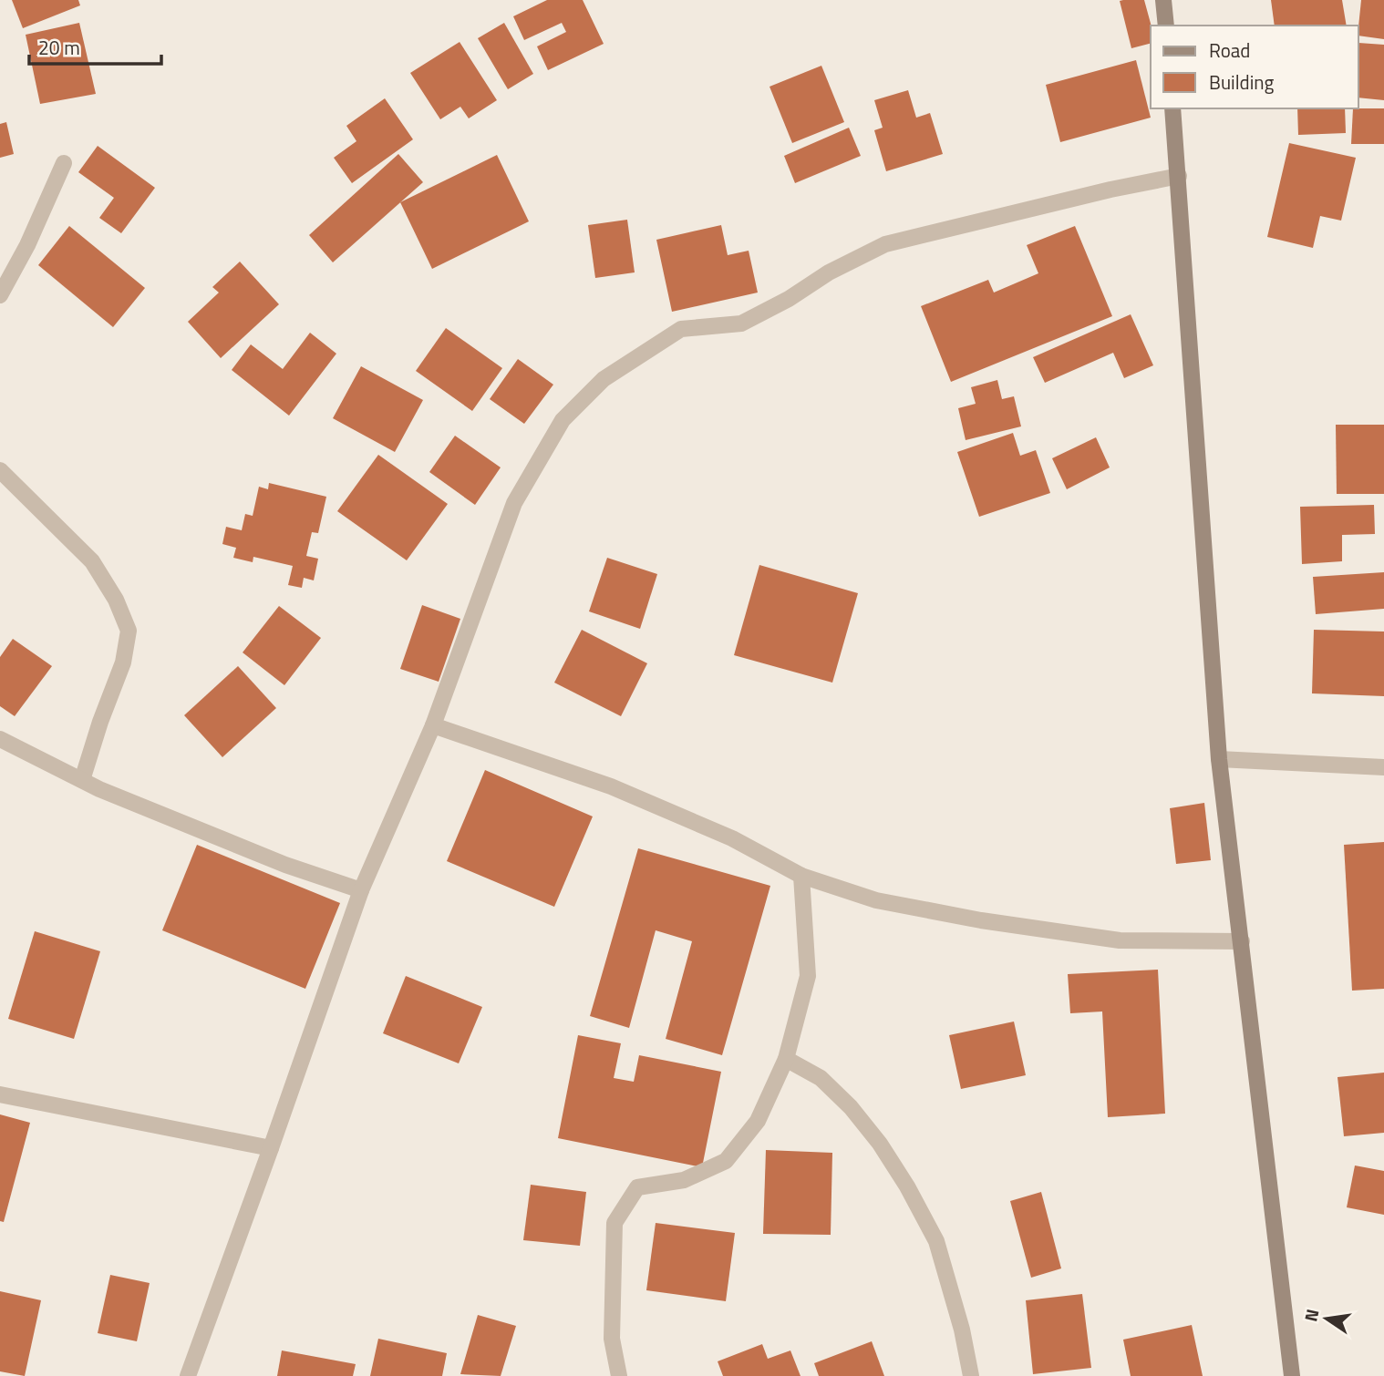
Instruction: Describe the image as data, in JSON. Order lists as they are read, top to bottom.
{
  "legend": ["Road", "Building"],
  "scale_bar": "20 m",
  "north": "left"
}
